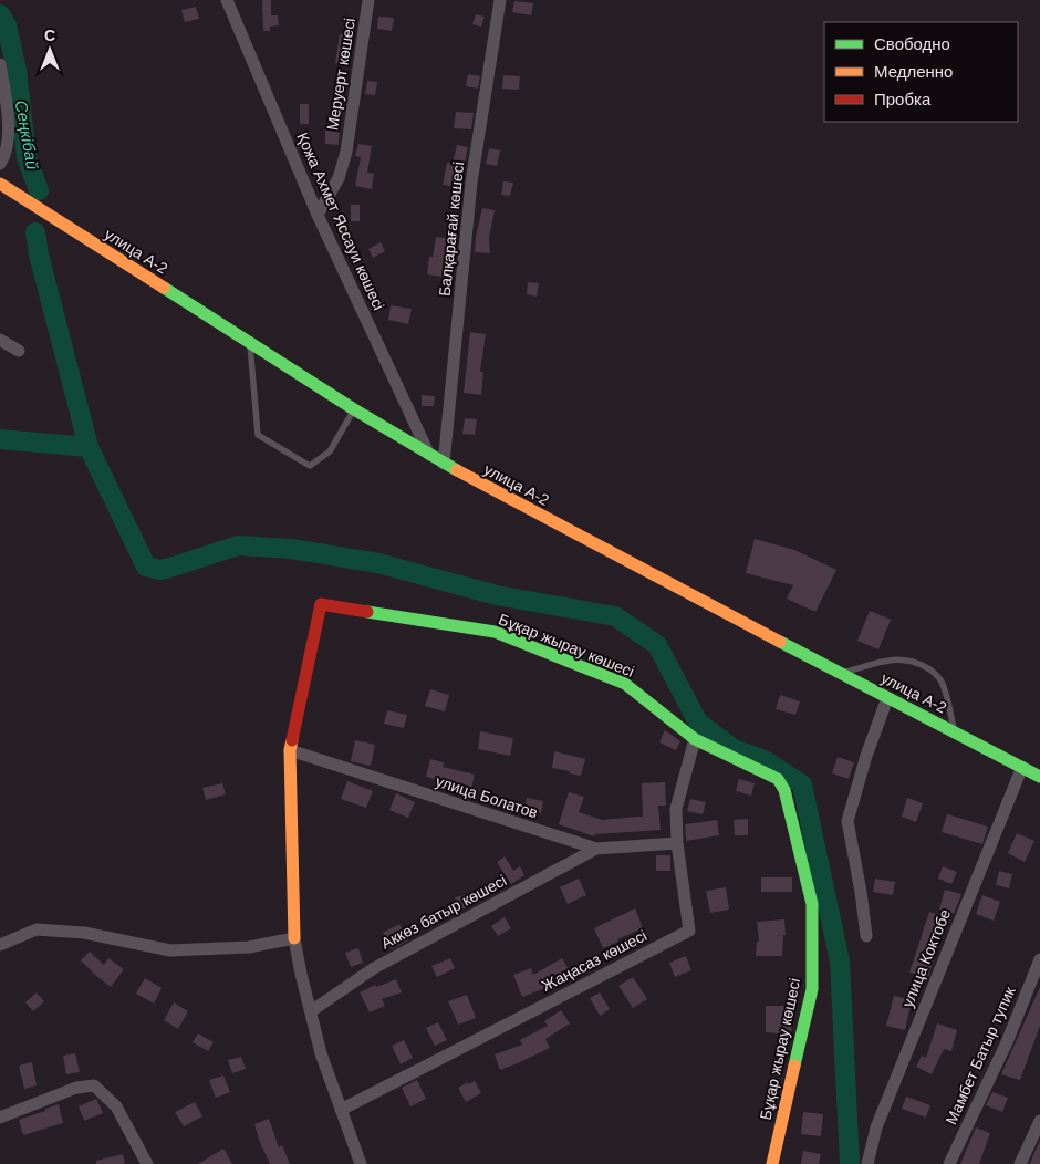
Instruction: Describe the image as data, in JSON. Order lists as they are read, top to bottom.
{
  "streets": {
    "street": [
      "Меруерт көшесі",
      "Қожа Ахмет Яссауи көшесі",
      "Балқарағай көшесі",
      "улица А-2",
      "Бұқар жырау көшесі",
      "улица Болатов",
      "Аккөз батыр көшесі",
      "улица Коктобе",
      "Жаңасаз көшесі",
      "Мамбет Батыр тупик"
    ]
  },
  "crossings": [
    ["Меруерт көшесі", "Қожа Ахмет Яссауи көшесі"],
    ["Қожа Ахмет Яссауи көшесі", "улица А-2"],
    ["Балқарағай көшесі", "улица А-2"],
    ["улица А-2", "улица Коктобе"],
    ["Бұқар жырау көшесі", "улица Болатов"],
    ["Бұқар жырау көшесі", "Жаңасаз көшесі"],
    ["улица Болатов", "Аккөз батыр көшесі"],
    ["улица Болатов", "Жаңасаз көшесі"]
  ],
  "water": ["Сеңкібай"],
  "legend": ["Свободно", "Медленно", "Пробка"],
  "north": "top"
}
